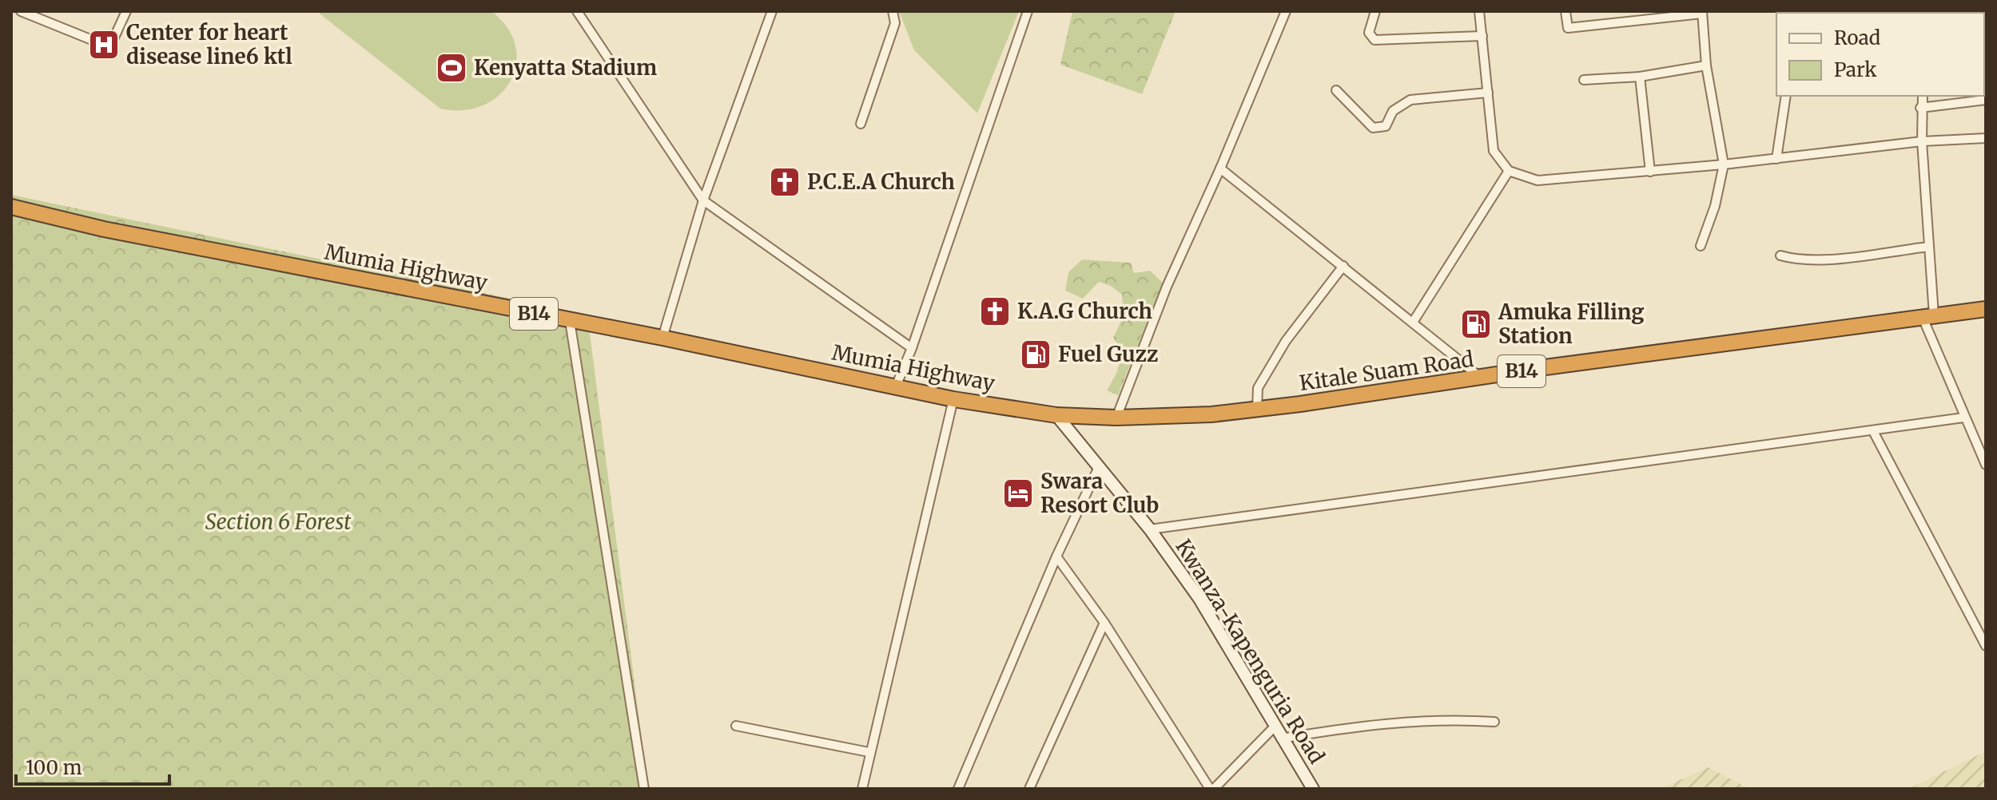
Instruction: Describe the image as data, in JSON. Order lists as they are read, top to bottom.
{
  "streets": {
    "highway": ["Mumia Highway", "B14", "Kitale Suam Road"],
    "street": ["Kwanza-Kapenguria Road"]
  },
  "crossings": [
    ["Mumia Highway", "Kitale Suam Road"],
    ["Mumia Highway", "Kwanza-Kapenguria Road"],
    ["Kitale Suam Road", "Kwanza-Kapenguria Road"]
  ],
  "parks": ["Section 6 Forest"],
  "places": {
    "hospital": ["Center for heart disease line6 ktl"],
    "sports": ["Kenyatta Stadium"],
    "church": ["P.C.E.A Church", "K.A.G Church"],
    "fuel station": ["Amuka Filling Station", "Fuel Guzz"],
    "hotel": ["Swara Resort Club"]
  },
  "legend": ["Road", "Park"],
  "scale_bar": "100 m"
}
